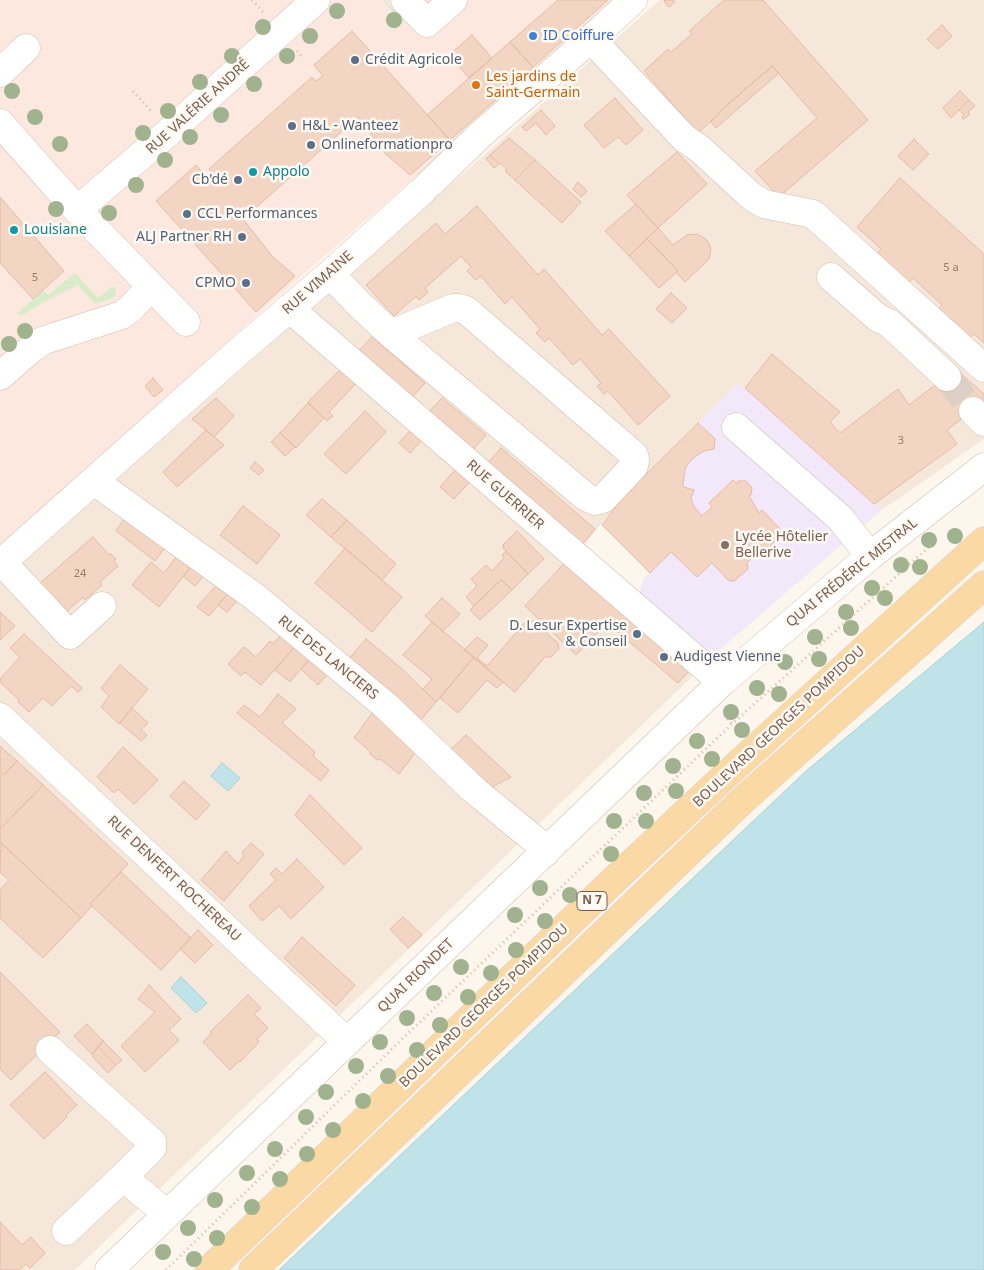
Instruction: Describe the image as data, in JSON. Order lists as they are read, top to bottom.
{
  "streets": {
    "main road": ["BOULEVARD GEORGES POMPIDOU", "N 7"],
    "street": [
      "RUE VALÉRIE ANDRÉ",
      "RUE VIMAINE",
      "RUE GUERRIER",
      "QUAI FRÉDÉRIC MISTRAL",
      "RUE DES LANCIERS",
      "RUE DENFERT ROCHEREAU",
      "QUAI RIONDET"
    ]
  },
  "crossings": [
    ["RUE VIMAINE", "RUE GUERRIER"],
    ["RUE VIMAINE", "RUE DES LANCIERS"],
    ["RUE GUERRIER", "QUAI FRÉDÉRIC MISTRAL"],
    ["RUE GUERRIER", "QUAI RIONDET"],
    ["QUAI FRÉDÉRIC MISTRAL", "QUAI RIONDET"],
    ["RUE DES LANCIERS", "QUAI RIONDET"],
    ["RUE DENFERT ROCHEREAU", "QUAI RIONDET"]
  ],
  "places": [
    "ID Coiffure",
    "Crédit Agricole",
    "Les jardins de Saint-Germain",
    "H&L - Wanteez",
    "Onlineformationpro",
    "Appolo",
    "Cb'dé",
    "CCL Performances",
    "Louisiane",
    "ALJ Partner RH",
    "CPMO",
    "Lycée Hôtelier Bellerive",
    "D. Lesur Expertise & Conseil",
    "Audigest Vienne"
  ],
  "house_numbers": [
    "5 a",
    "5",
    "3",
    "24"
  ]
}
